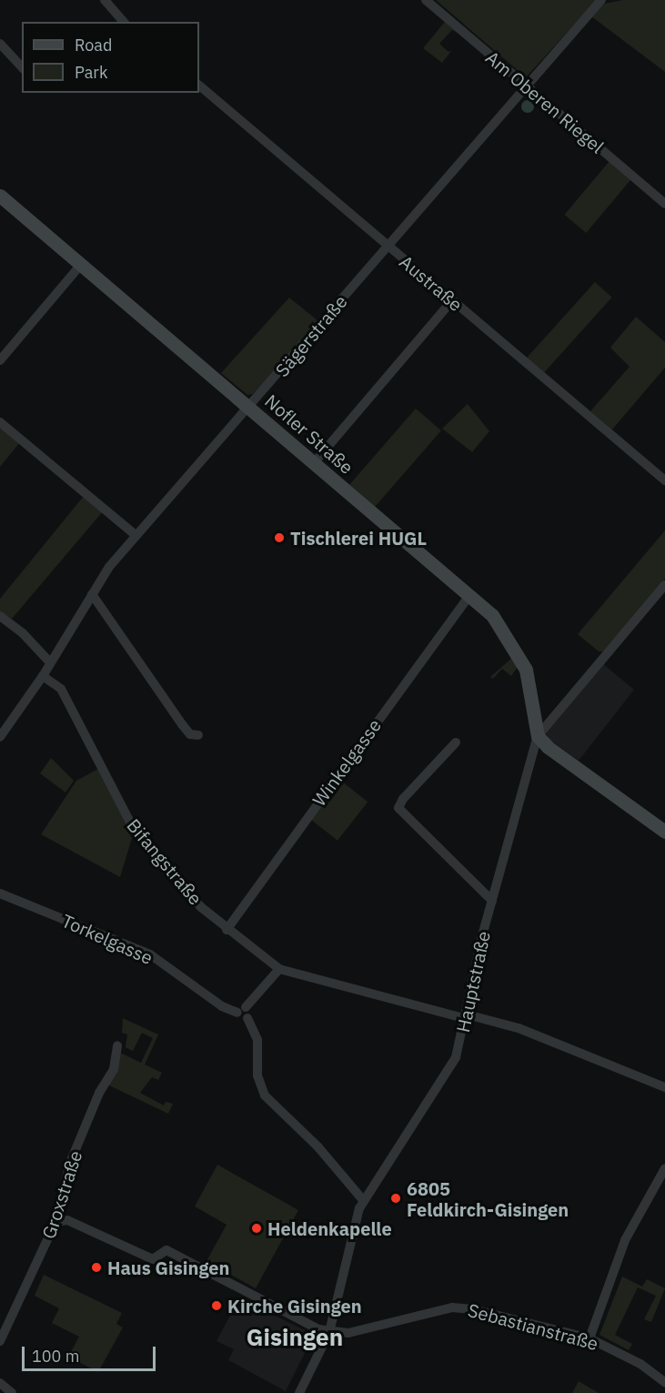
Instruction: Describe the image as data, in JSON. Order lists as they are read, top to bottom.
{
  "streets": {
    "main road": ["Nofler Straße"],
    "street": [
      "Am Oberen Riegel",
      "Austraße",
      "Sägerstraße",
      "Winkelgasse",
      "Bifangstraße",
      "Torkelgasse",
      "Hauptstraße",
      "Groxstraße",
      "Sebastianstraße"
    ]
  },
  "crossings": [
    ["Am Oberen Riegel", "Sägerstraße"],
    ["Austraße", "Sägerstraße"],
    ["Sägerstraße", "Nofler Straße"],
    ["Sägerstraße", "Bifangstraße"],
    ["Nofler Straße", "Winkelgasse"],
    ["Nofler Straße", "Hauptstraße"],
    ["Winkelgasse", "Bifangstraße"],
    ["Torkelgasse", "Hauptstraße"],
    ["Hauptstraße", "Sebastianstraße"]
  ],
  "districts": ["Gisingen"],
  "places": [
    "Tischlerei HUGL",
    "6805 Feldkirch-Gisingen",
    "Heldenkapelle",
    "Haus Gisingen",
    "Kirche Gisingen"
  ],
  "legend": ["Road", "Park"],
  "scale_bar": "100 m"
}
